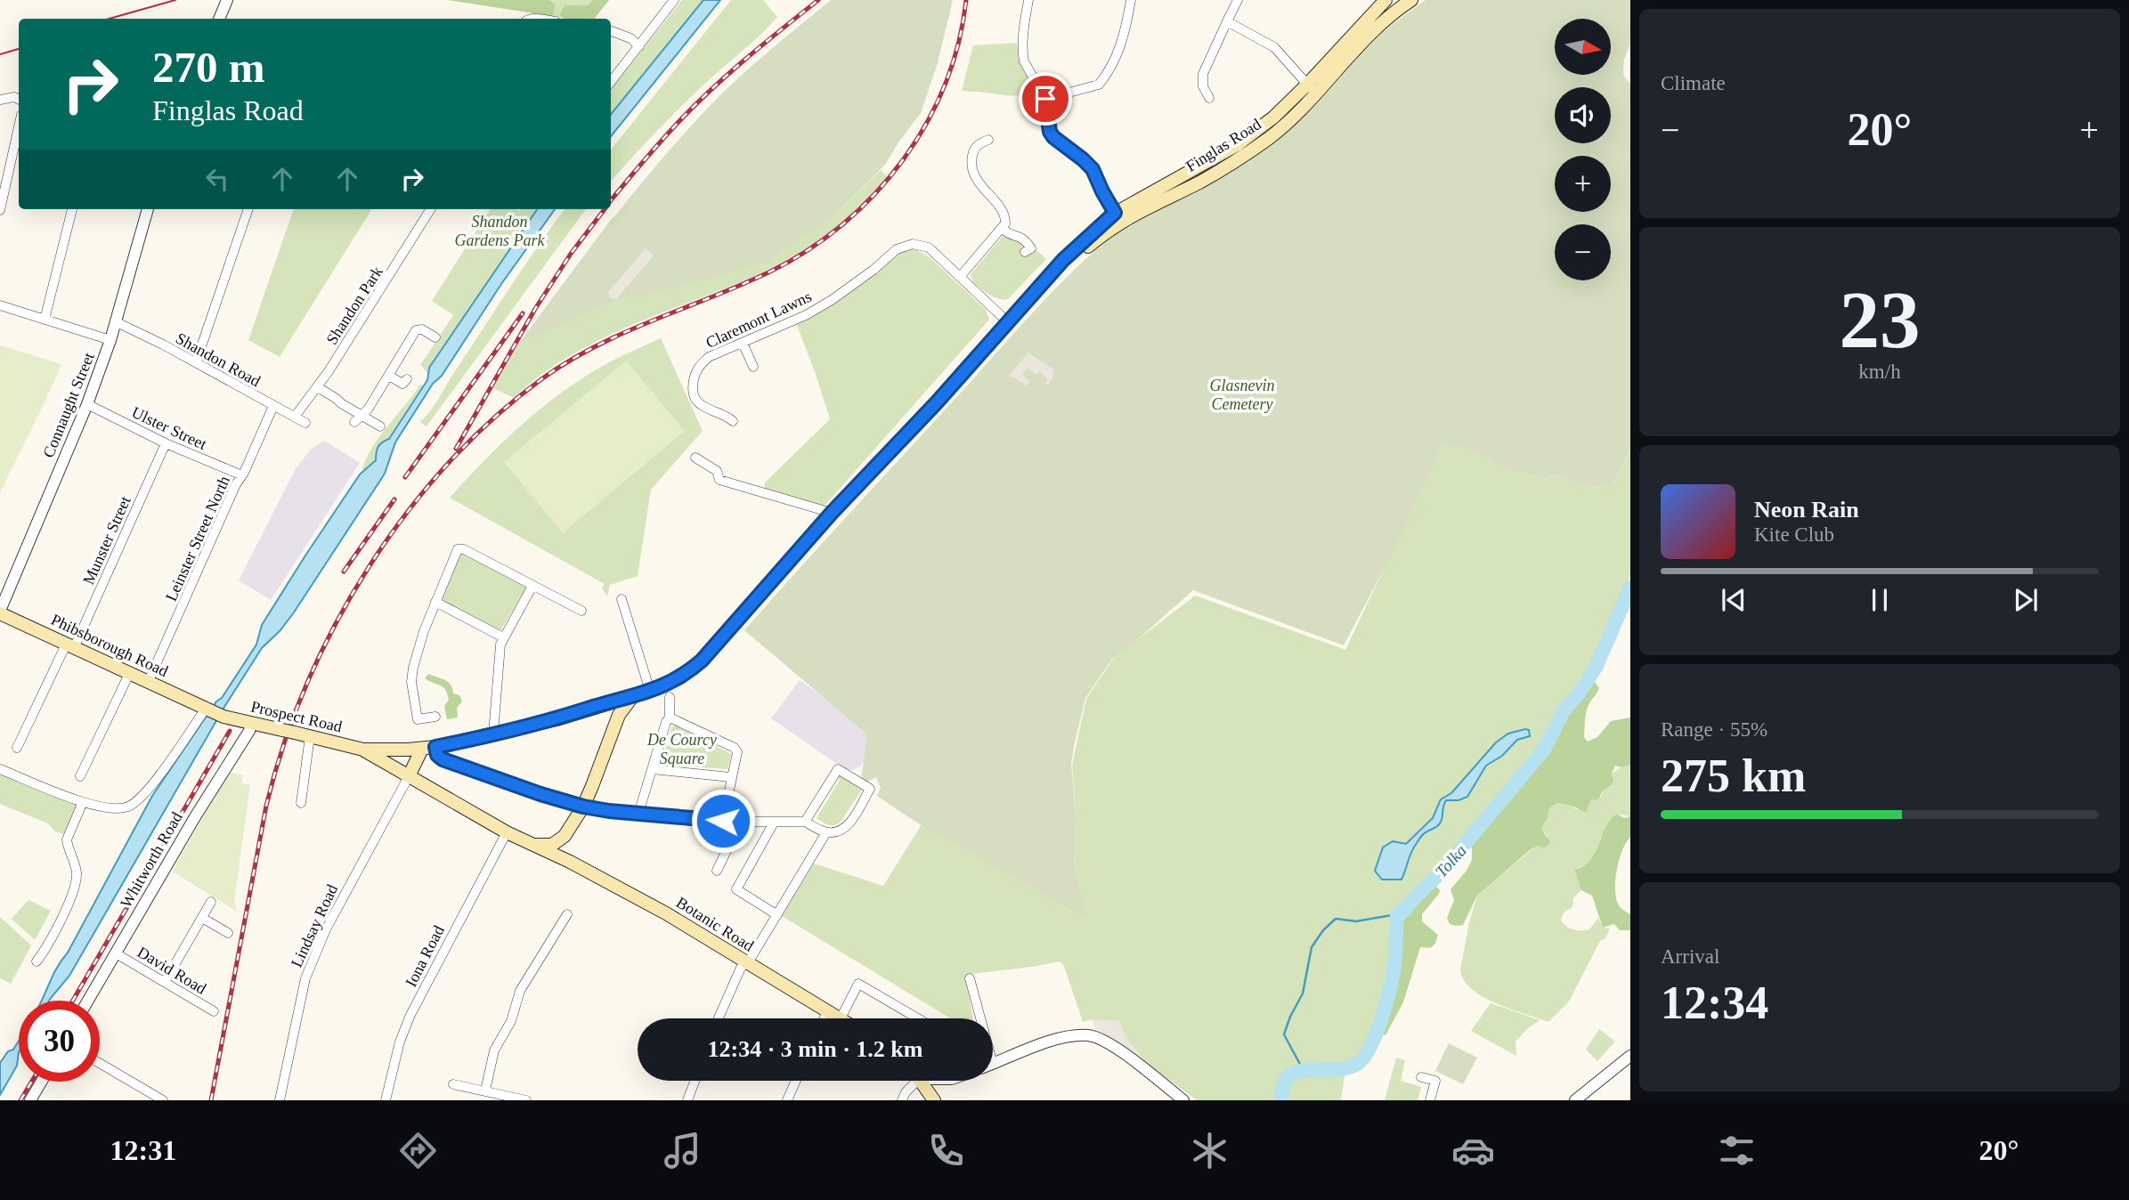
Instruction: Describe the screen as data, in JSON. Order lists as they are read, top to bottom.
{
  "streets": {
    "main road": [
      "Finglas Road",
      "Phibsborough Road",
      "Prospect Road",
      "Botanic Road"
    ],
    "street": [
      "Shandon Park",
      "Claremont Lawns",
      "Shandon Road",
      "Connaught Street",
      "Ulster Street",
      "Leinster Street North",
      "Munster Street",
      "Whitworth Road",
      "Lindsay Road",
      "Iona Road",
      "David Road"
    ]
  },
  "crossings": [
    ["Finglas Road", "Claremont Lawns"],
    ["Finglas Road", "Prospect Road"],
    ["Shandon Park", "Shandon Road"],
    ["Shandon Road", "Connaught Street"],
    ["Shandon Road", "Leinster Street North"],
    ["Connaught Street", "Ulster Street"],
    ["Connaught Street", "Phibsborough Road"],
    ["Ulster Street", "Leinster Street North"],
    ["Ulster Street", "Munster Street"],
    ["Leinster Street North", "Phibsborough Road"],
    ["Munster Street", "Phibsborough Road"],
    ["Phibsborough Road", "Prospect Road"],
    ["Prospect Road", "Whitworth Road"],
    ["Prospect Road", "Botanic Road"],
    ["Prospect Road", "Lindsay Road"],
    ["Whitworth Road", "David Road"],
    ["Botanic Road", "Lindsay Road"],
    ["Botanic Road", "Iona Road"]
  ],
  "water": ["Tolka"],
  "parks": ["Shandon Gardens Park", "Glasnevin Cemetery", "De Courcy Square"],
  "north": "right",
  "page": {
    "tile": [
      "Climate",
      ["23", "km/h"],
      ["Range · 55%", "275 km"],
      ["Arrival", "12:34"]
    ],
    "map_buttons": ["+", "−"],
    "turn": ["270 m", "Finglas Road"],
    "heat": ["−", "20°", "+"],
    "song": ["Neon Rain", "Kite Club"],
    "limit": "30",
    "trip": "12:34 · 3 min · 1.2 km",
    "tabs": ["12:31", "20°"]
  }
}
